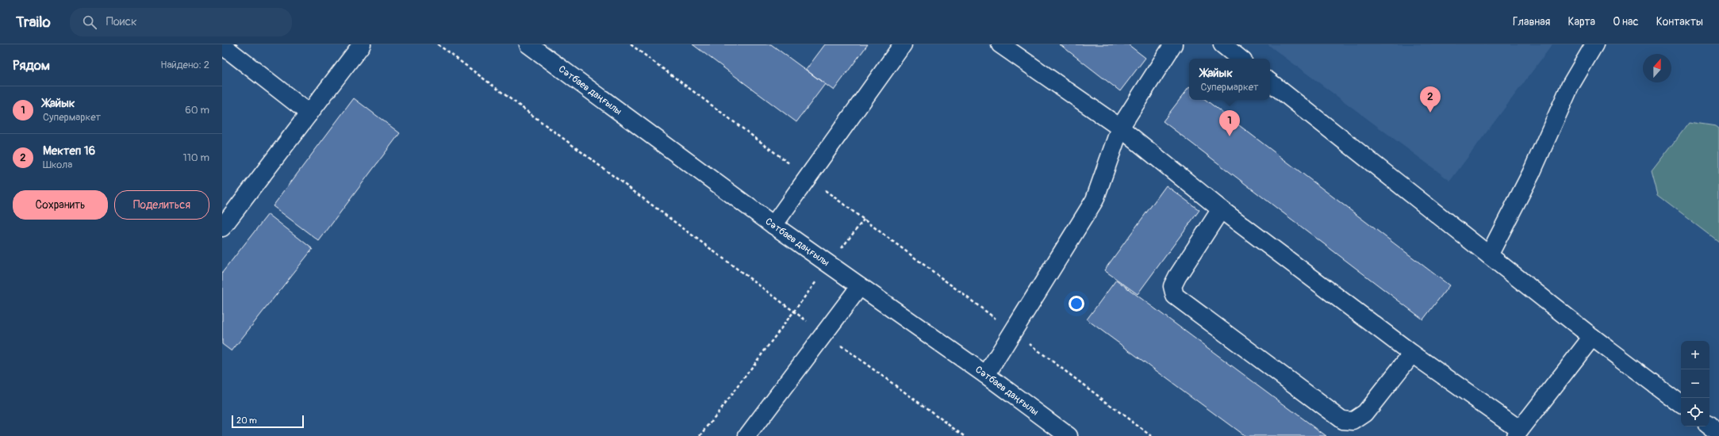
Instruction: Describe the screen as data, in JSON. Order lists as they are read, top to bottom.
{
  "streets": {
    "street": ["Сәтбаев даңғылы"]
  },
  "scale_bar": "20 m",
  "north": "top",
  "page": {
    "header": "Trailo",
    "search": "Поиск",
    "nav": [
      "Главная",
      "Карта",
      "О нас",
      "Контакты"
    ],
    "heading": ["Рядом", "Найдено: 2"],
    "popup": ["Жайык", "Супермаркет"],
    "list": [
      {
        "mark": "1",
        "name": "Жайык",
        "note": "Супермаркет",
        "value": "60 m"
      },
      {
        "mark": "2",
        "name": "Мектеп 16",
        "note": "Школа",
        "value": "110 m"
      }
    ],
    "pins": ["2", "1"],
    "buttons": ["Сохранить", "Поделиться"],
    "map_buttons": ["+", "−"],
    "scale": "20 m"
  }
}
